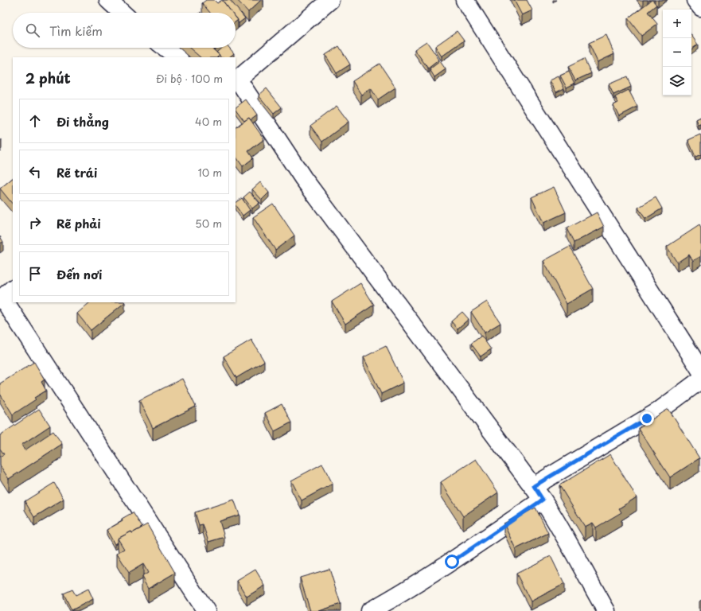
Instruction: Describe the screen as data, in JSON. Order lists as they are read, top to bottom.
{
  "page": {
    "map_buttons": ["+", "−"],
    "search": "Tìm kiếm",
    "heading": ["2 phút", "Đi bộ · 100 m"],
    "list": [
      ["Đi thẳng", "40 m"],
      ["Rẽ trái", "10 m"],
      ["Rẽ phải", "50 m"],
      "Đến nơi"
    ]
  }
}
